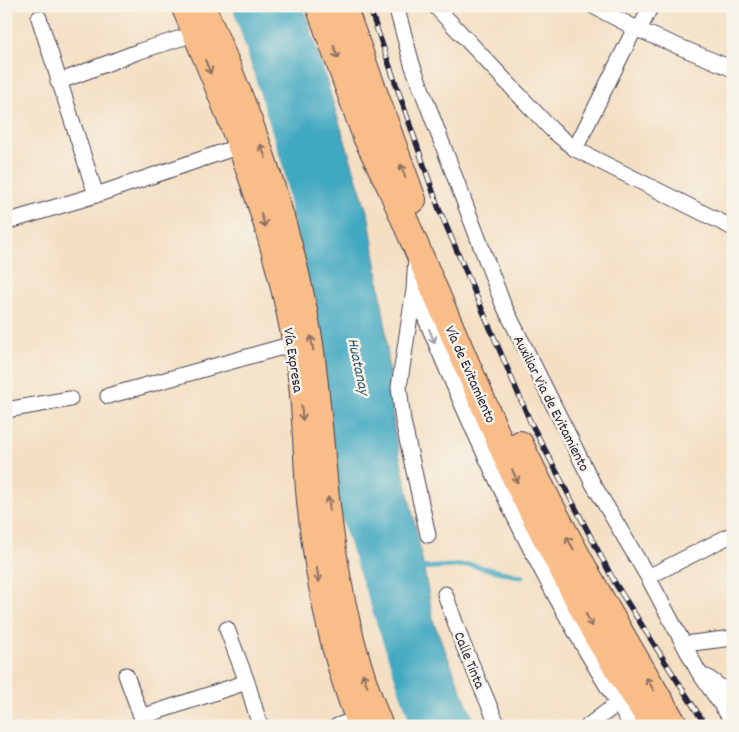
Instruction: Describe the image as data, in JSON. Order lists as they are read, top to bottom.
{
  "streets": {
    "highway": ["Vía de Evitamiento"],
    "main road": ["Vía Expresa"],
    "street": ["Auxiliar Via de Evitamiento", "Calle Tinta"]
  },
  "water": ["Huatanay"]
}
